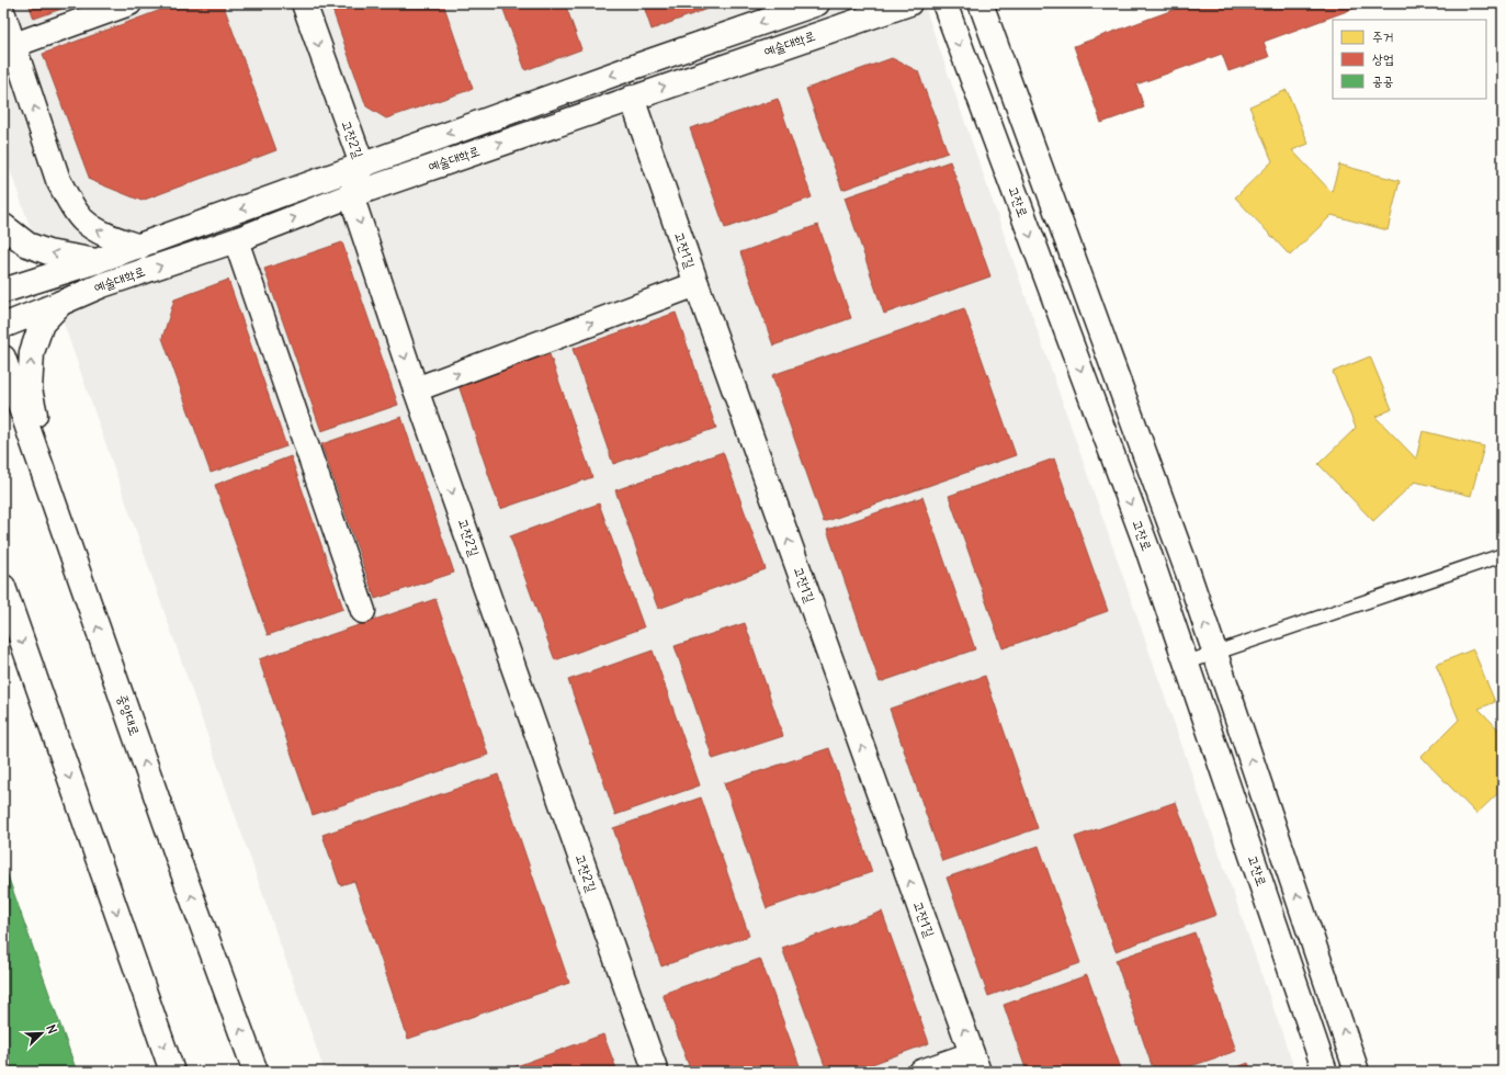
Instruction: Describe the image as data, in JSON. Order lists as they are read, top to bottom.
{
  "streets": {
    "street": [
      "예술대학로",
      "고잔2길",
      "고잔로",
      "고잔1길",
      "중앙대로"
    ]
  },
  "crossings": [
    ["예술대학로", "고잔2길"],
    ["예술대학로", "고잔1길"]
  ],
  "one_way": ["고잔1길"],
  "legend": ["주거", "상업", "공공"],
  "north": "top right"
}
